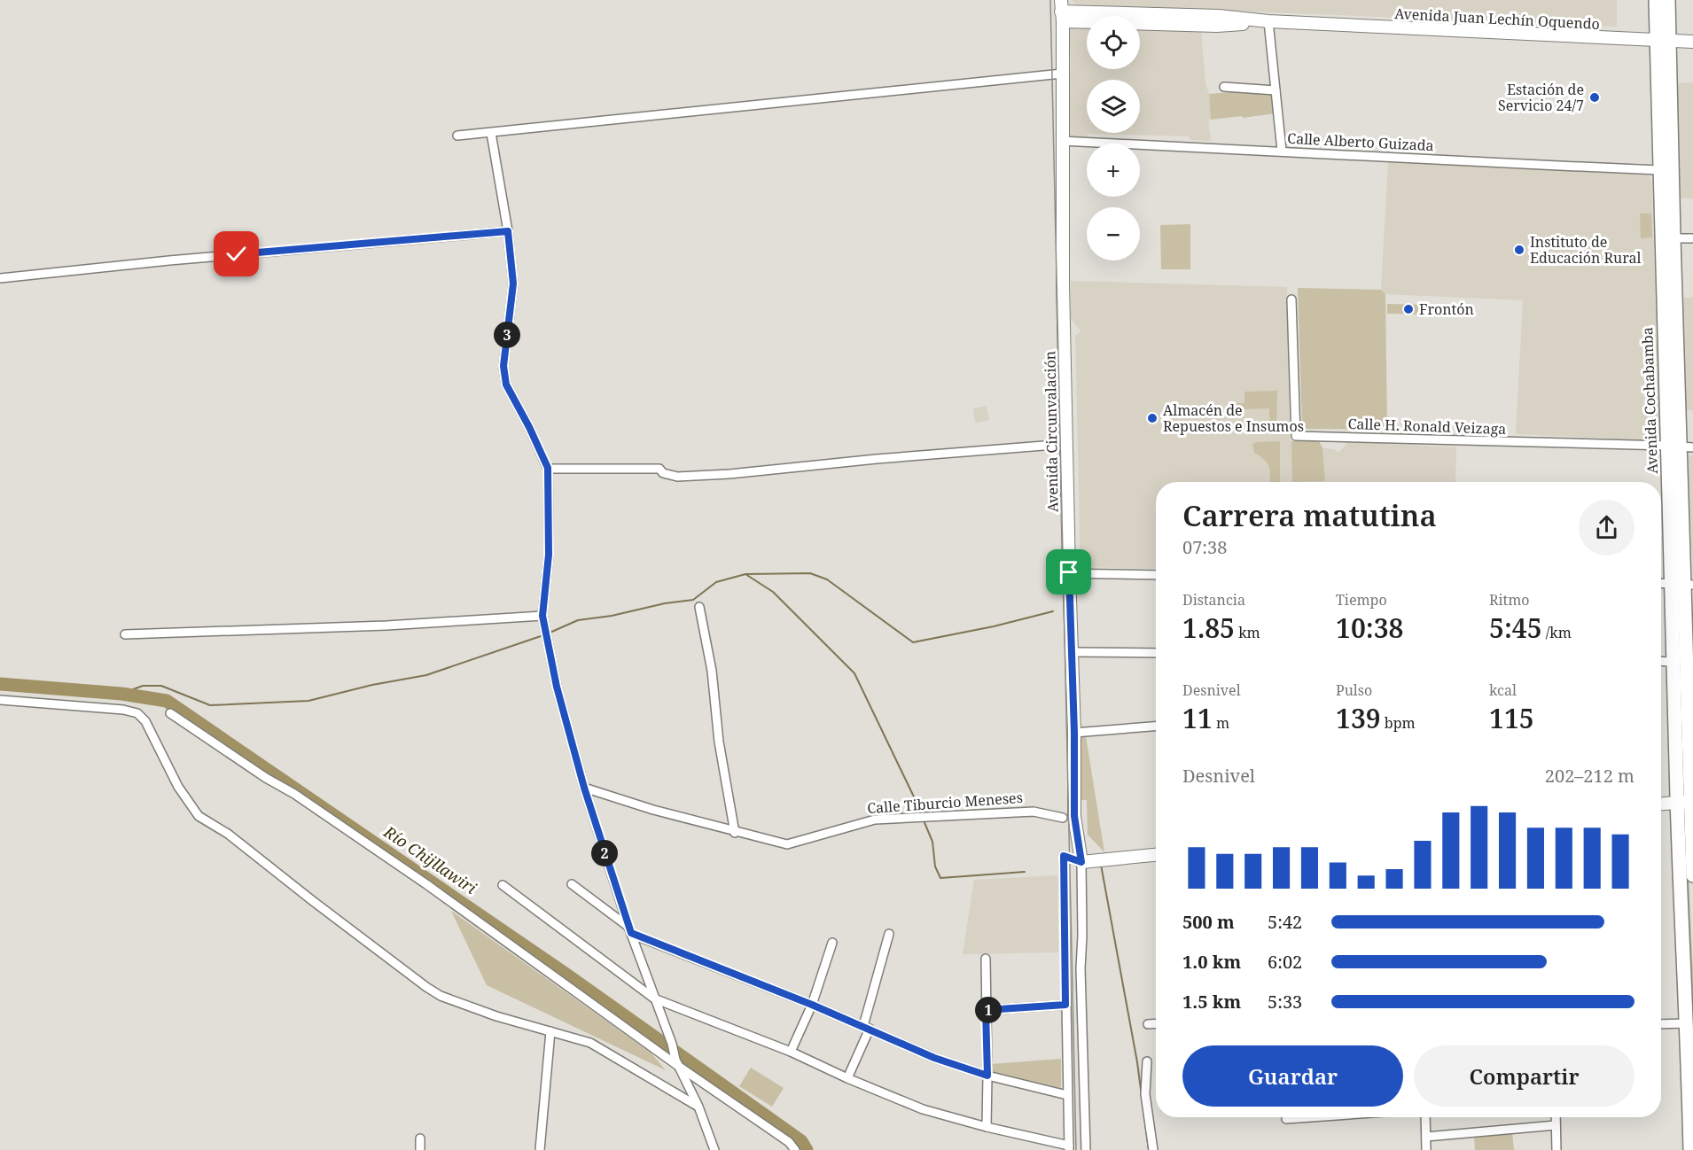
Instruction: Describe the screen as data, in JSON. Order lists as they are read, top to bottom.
{
  "streets": {
    "main road": ["Avenida Cochabamba"],
    "street": [
      "Avenida Juan Lechín Oquendo",
      "Calle Alberto Guizada",
      "Calle H. Ronald Veizaga",
      "Avenida Circunvalación",
      "Calle Tiburcio Meneses"
    ]
  },
  "crossings": [
    ["Avenida Juan Lechín Oquendo", "Avenida Cochabamba"],
    ["Avenida Juan Lechín Oquendo", "Avenida Circunvalación"],
    ["Calle Alberto Guizada", "Avenida Cochabamba"],
    ["Calle Alberto Guizada", "Avenida Circunvalación"],
    ["Avenida Cochabamba", "Calle H. Ronald Veizaga"]
  ],
  "water": ["Río Chijllawiri"],
  "places": [
    "Estación de Servicio 24/7",
    "Instituto de Educación Rural",
    "Frontón",
    "Almacén de Repuestos e Insumos"
  ],
  "page": {
    "map_buttons": ["+", "−"],
    "pins": ["3", "2", "1"],
    "heading": ["Carrera matutina", "07:38"],
    "stats": [
      ["Distancia", "1.85 km"],
      ["Tiempo", "10:38"],
      ["Ritmo", "5:45 /km"],
      ["Desnivel", "11 m"],
      ["Pulso", "139 bpm"],
      ["kcal", "115"]
    ],
    "chart": ["Desnivel", "202–212 m"],
    "list": [
      {
        "name": "500 m",
        "note": "5:42"
      },
      {
        "name": "1.0 km",
        "note": "6:02"
      },
      {
        "name": "1.5 km",
        "note": "5:33"
      }
    ],
    "buttons": ["Guardar", "Compartir"]
  }
}
